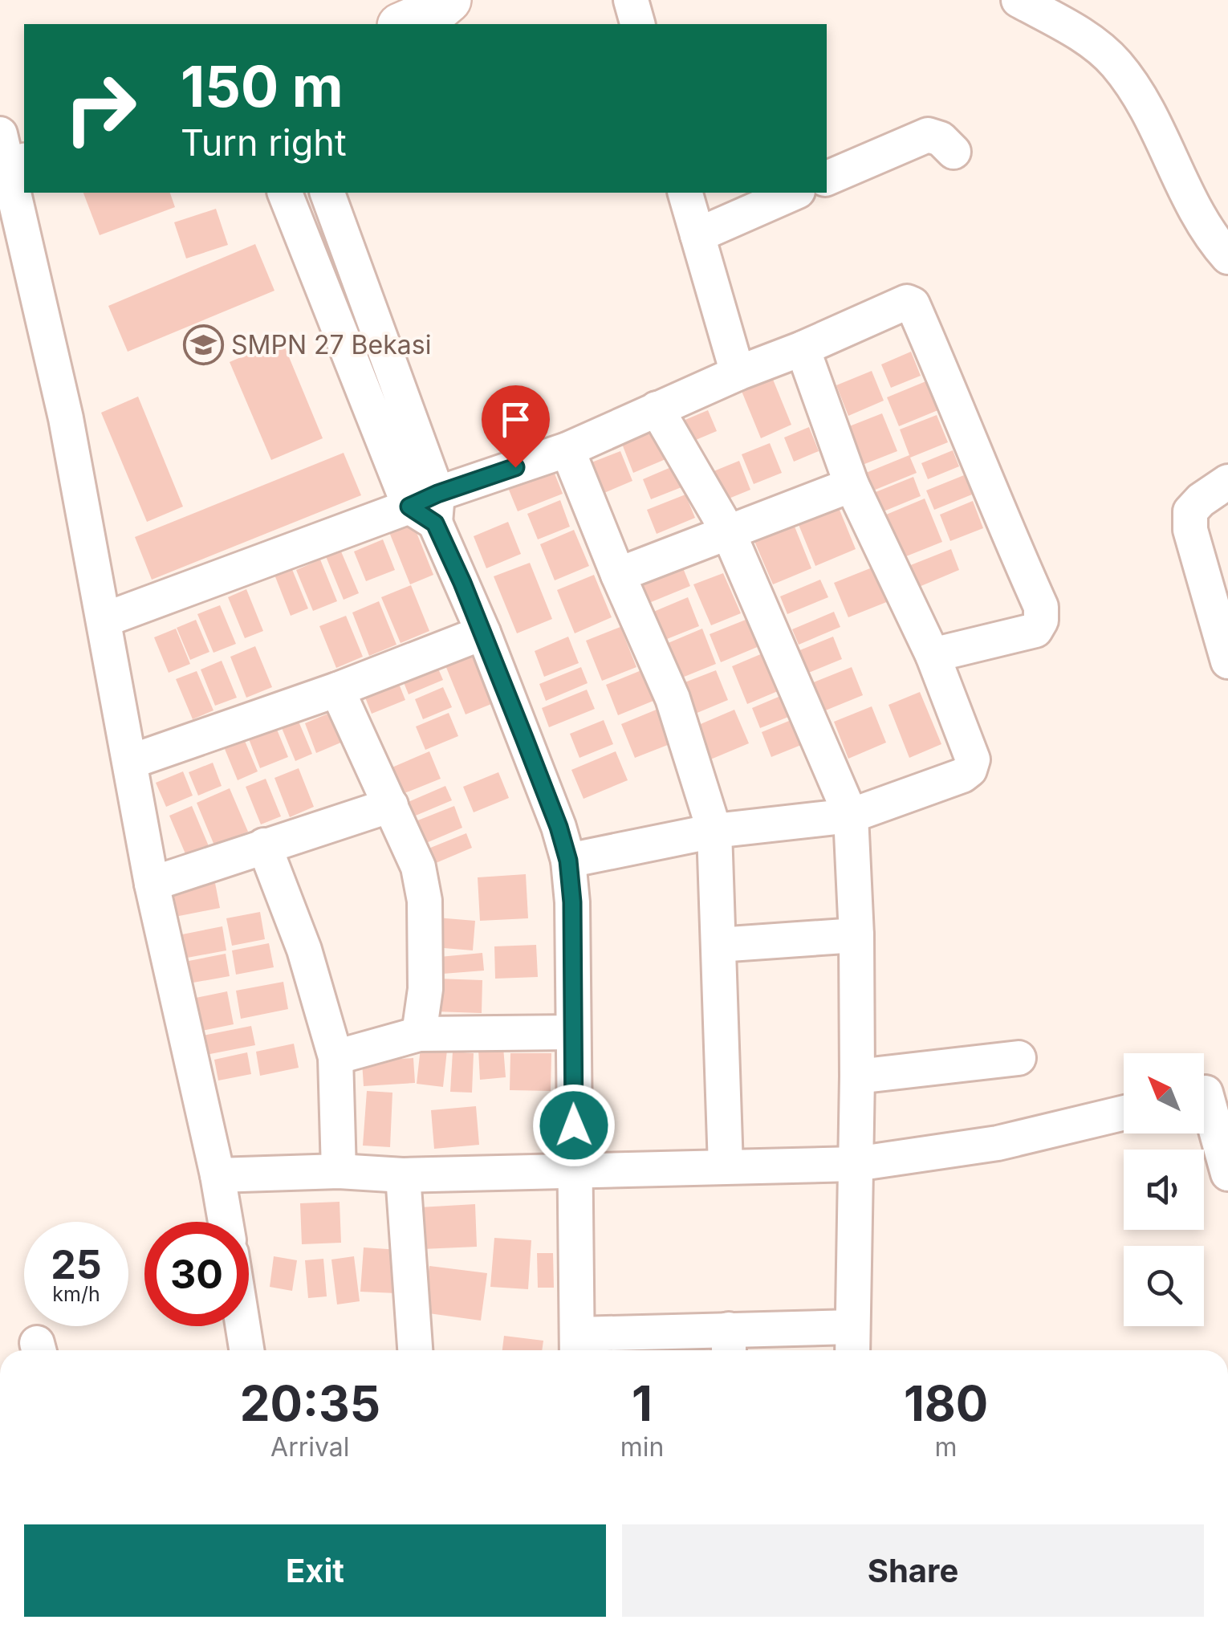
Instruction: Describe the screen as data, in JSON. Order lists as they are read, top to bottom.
{
  "places": {
    "school or university": ["SMPN 27 Bekasi"]
  },
  "north": "top left",
  "page": {
    "turn": ["150 m", "Turn right"],
    "speed": "25 km/h",
    "limit": "30",
    "eta": [
      "20:35",
      "Arrival",
      "1",
      "min",
      "180",
      "m"
    ],
    "buttons": ["Exit", "Share"]
  }
}
